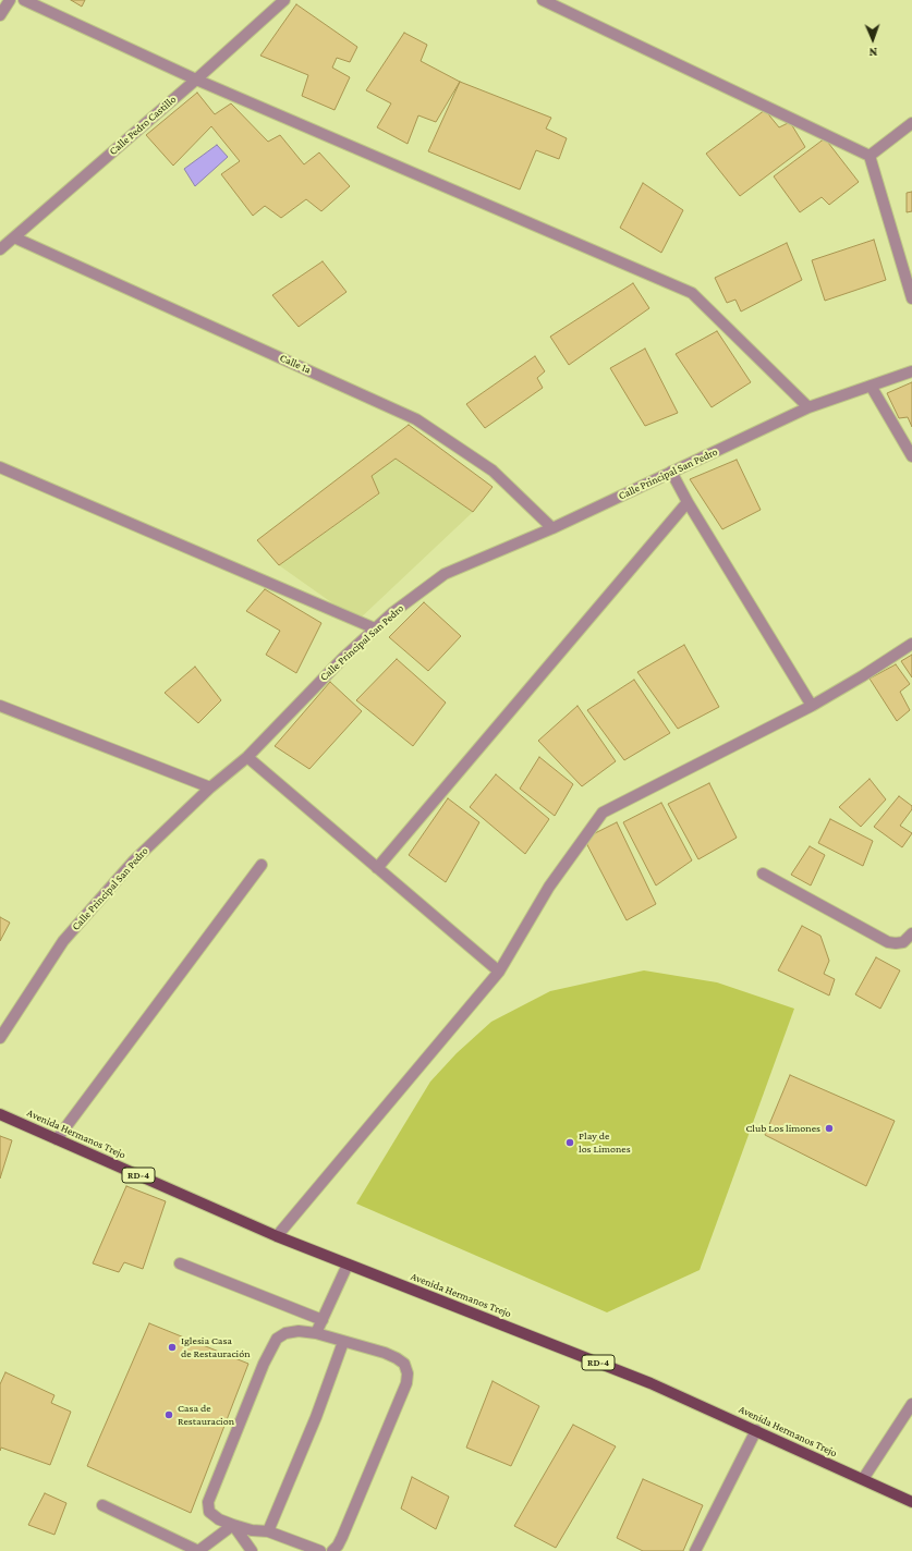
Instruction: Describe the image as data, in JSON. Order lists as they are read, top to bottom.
{
  "streets": {
    "main road": ["Avenida Hermanos Trejo", "RD-4"],
    "street": ["Calle Pedro Castillo", "Calle 1a", "Calle Principal San Pedro"]
  },
  "crossings": [
    ["Calle Pedro Castillo", "Calle 1a"],
    ["Calle 1a", "Calle Principal San Pedro"]
  ],
  "places": [
    "Club Los limones",
    "Play de los Limones",
    "Iglesia Casa de Restauración",
    "Casa de Restauracion"
  ],
  "north": "bottom"
}
